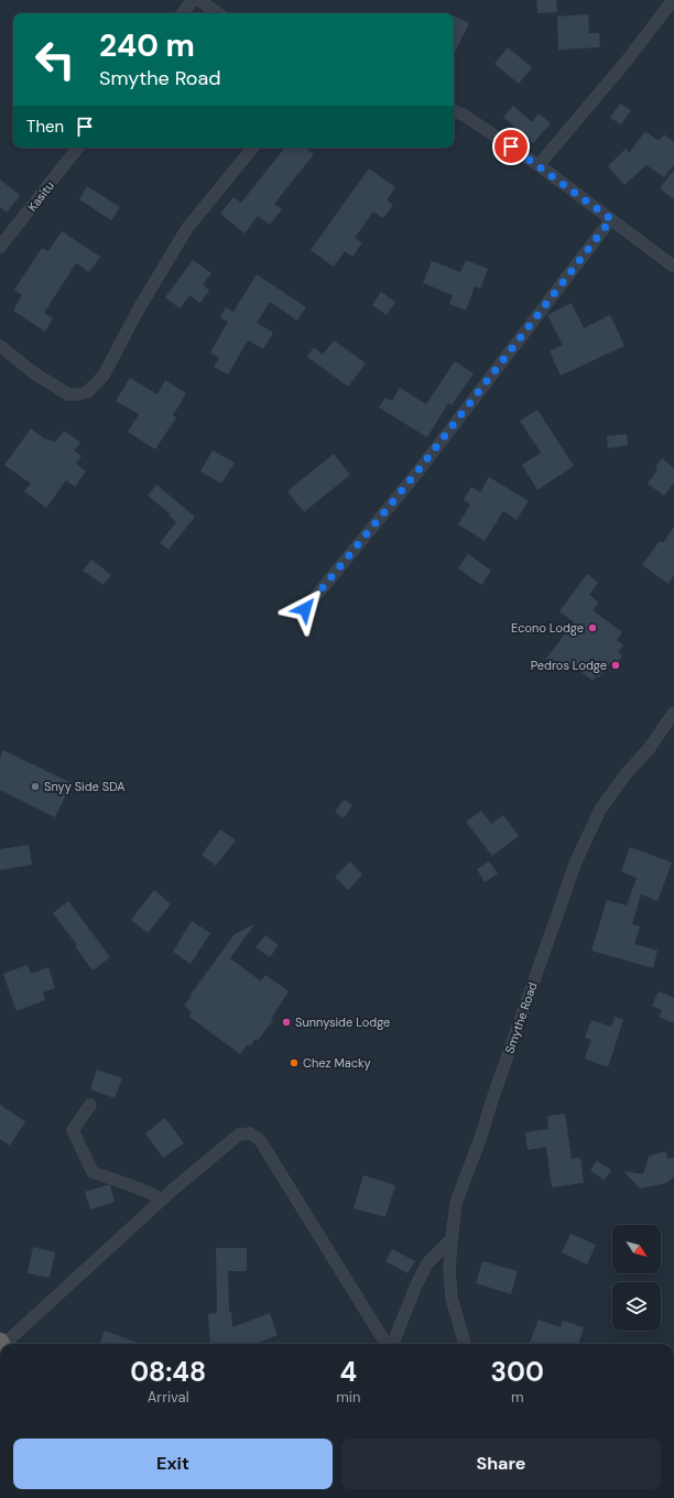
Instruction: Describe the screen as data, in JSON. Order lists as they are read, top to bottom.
{
  "streets": {
    "street": ["Kasitu", "Smythe Road"]
  },
  "places": [
    "Econo Lodge",
    "Pedros Lodge",
    "Snyy Side SDA",
    "Sunnyside Lodge",
    "Chez Macky"
  ],
  "north": "bottom right",
  "page": {
    "turn": ["240 m", "Smythe Road"],
    "then": "Then",
    "eta": [
      "08:48",
      "Arrival",
      "4",
      "min",
      "300",
      "m"
    ],
    "buttons": ["Exit", "Share"]
  }
}
